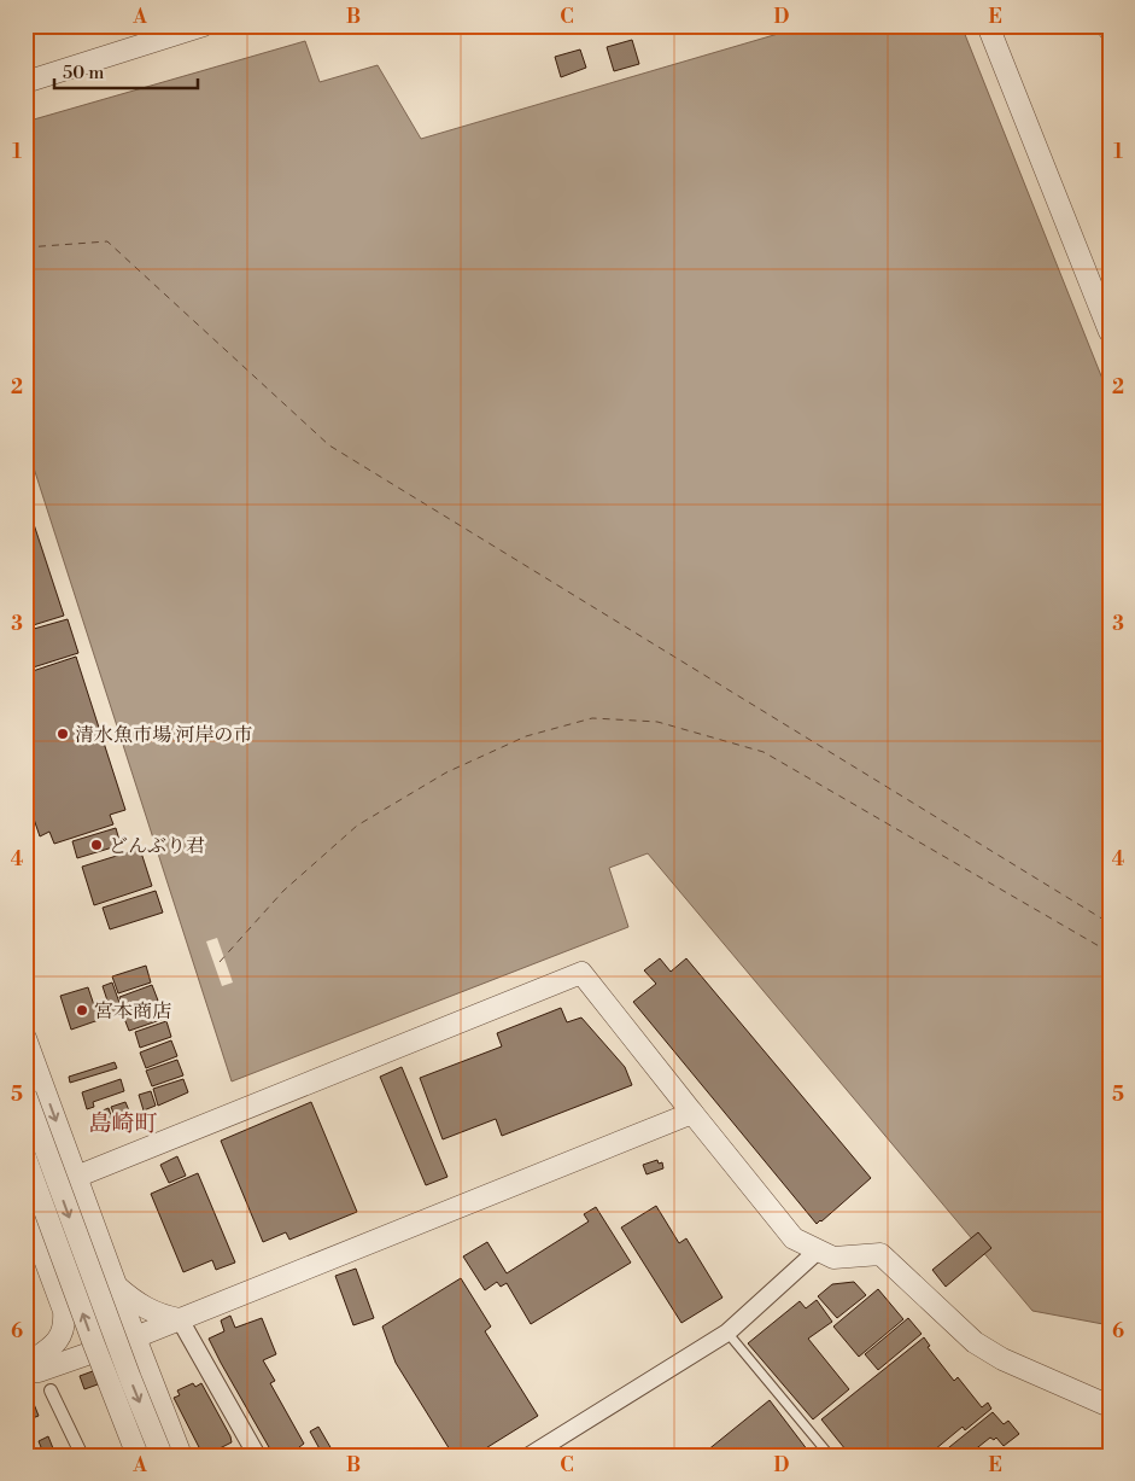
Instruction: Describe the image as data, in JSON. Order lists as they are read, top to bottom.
{
  "districts": ["島崎町"],
  "places": ["清水魚市場 河岸の市", "どんぶり君", "宮本商店"],
  "scale_bar": "50 m",
  "grid": {
    "columns": [
      "A",
      "B",
      "C",
      "D",
      "E"
    ],
    "rows": [
      "1",
      "2",
      "3",
      "4",
      "5",
      "6"
    ]
  }
}
